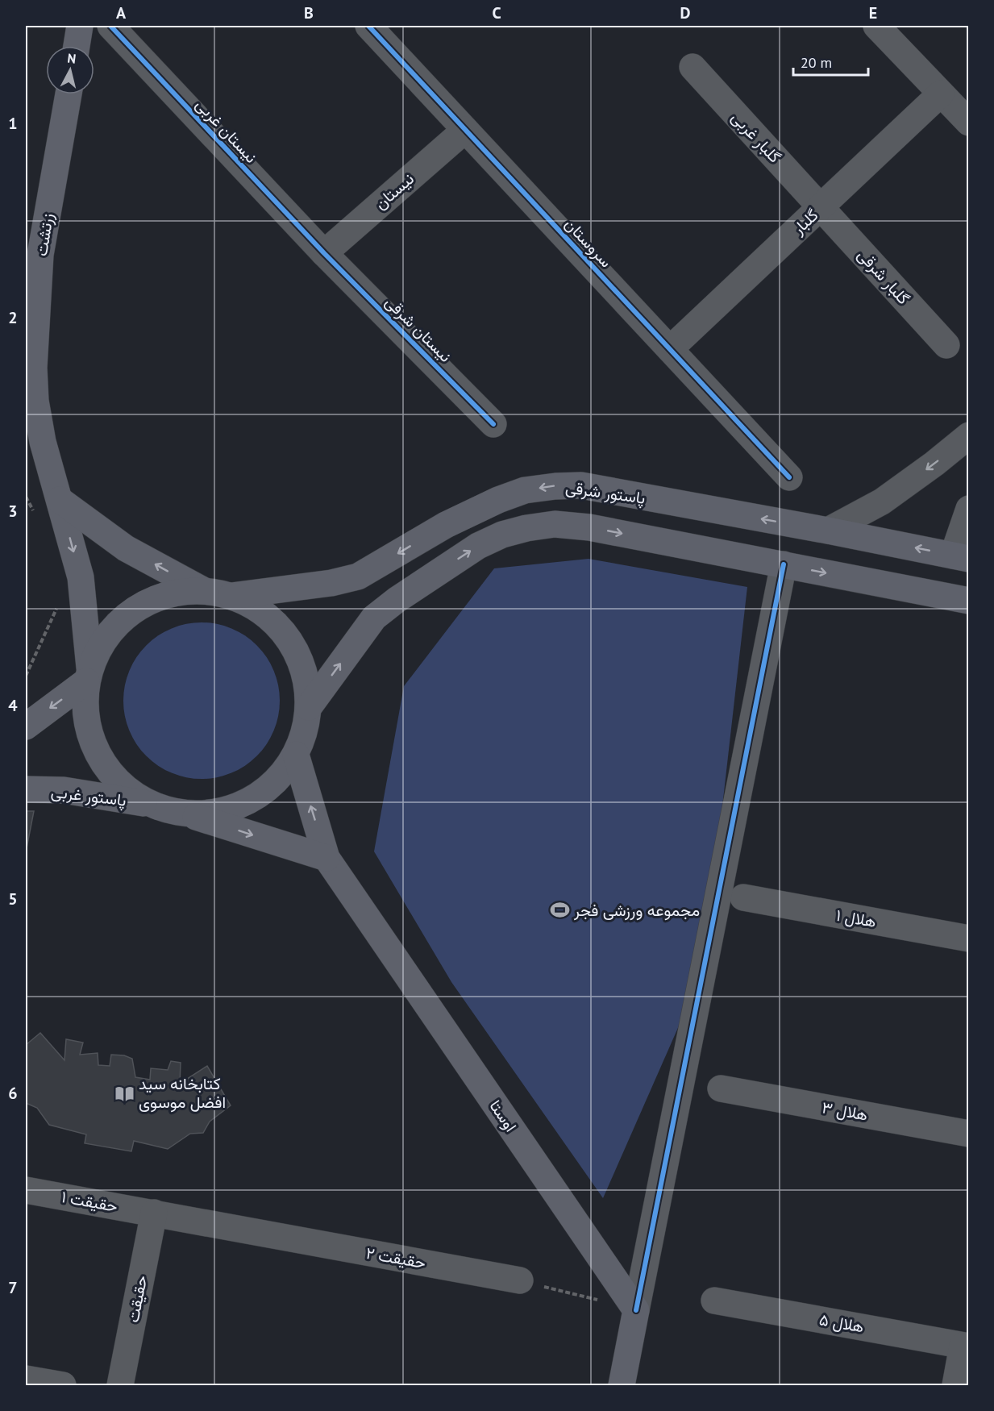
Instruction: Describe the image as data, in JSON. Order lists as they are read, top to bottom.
{
  "streets": {
    "main road": [
      "زرتشت",
      "پاستور شرقی",
      "پاستور غربی",
      "اوستا"
    ],
    "street": [
      "نیستان غربی",
      "گلبار غربی",
      "نیستان",
      "گلبار",
      "سروستان",
      "گلبار شرقی",
      "نیستان شرقی",
      "هلال ۱",
      "هلال ۳",
      "حقیقت ۱",
      "حقیقت ۲",
      "حقیقت",
      "هلال ۵"
    ]
  },
  "crossings": [
    ["نیستان غربی", "نیستان"],
    ["نیستان غربی", "نیستان شرقی"],
    ["گلبار غربی", "گلبار"],
    ["گلبار غربی", "گلبار شرقی"],
    ["نیستان", "سروستان"],
    ["نیستان", "نیستان شرقی"],
    ["گلبار", "سروستان"],
    ["گلبار", "گلبار شرقی"],
    ["حقیقت ۱", "حقیقت ۲"],
    ["حقیقت ۱", "حقیقت"],
    ["حقیقت ۲", "حقیقت"]
  ],
  "one_way": ["پاستور شرقی"],
  "places": {
    "sports": ["مجموعه ورزشی فجر"],
    "library": ["کتابخانه سید افضل موسوی"]
  },
  "scale_bar": "20 m",
  "north": "top",
  "grid": {
    "columns": [
      "A",
      "B",
      "C",
      "D",
      "E"
    ],
    "rows": [
      "1",
      "2",
      "3",
      "4",
      "5",
      "6",
      "7"
    ]
  }
}
